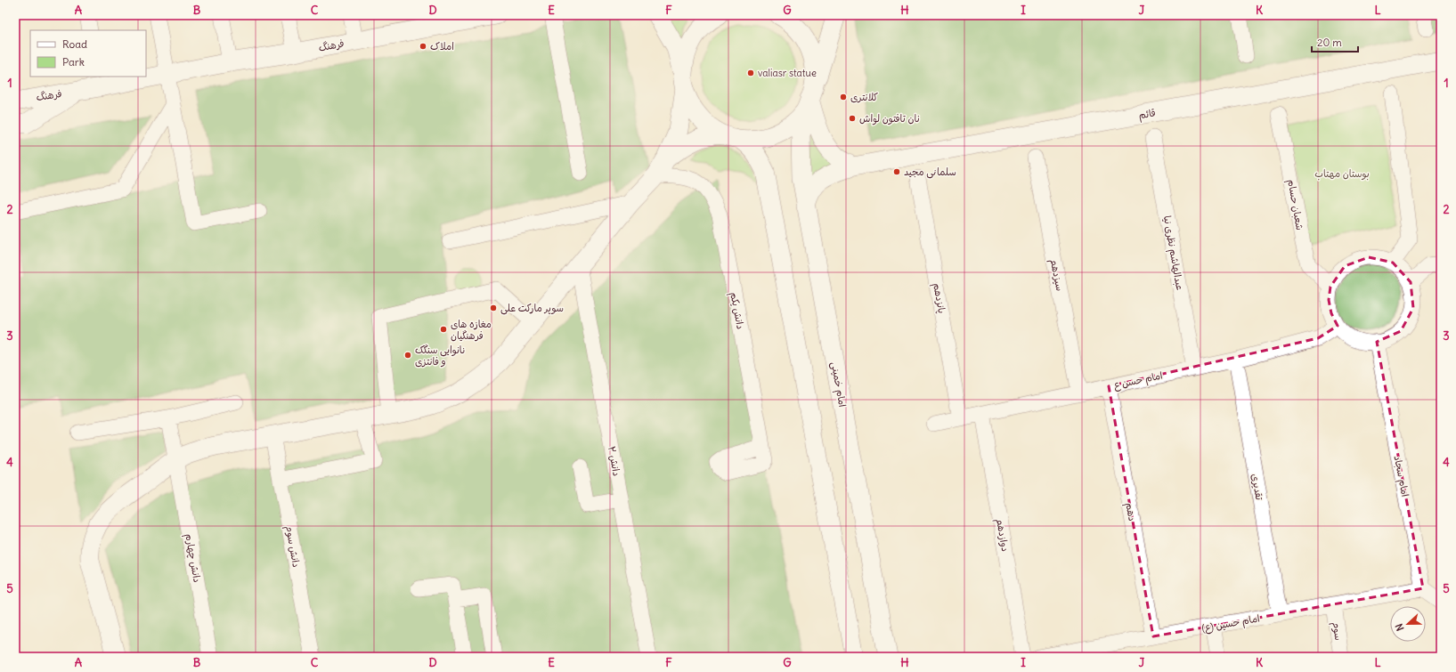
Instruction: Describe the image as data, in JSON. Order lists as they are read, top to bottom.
{
  "streets": {
    "street": [
      "فرهنگ",
      "قائم",
      "شعبان حسام",
      "عبدالهاشم نظری نیا",
      "سیزدهم",
      "پانزدهم",
      "دانش یکم",
      "امام حسن ع",
      "امام خمینی",
      "دانش ۲",
      "امام سجاد",
      "تقدیری",
      "دهم",
      "دوازدهم",
      "دانش سوم",
      "دانش چهارم",
      "امام حسین (ع)",
      "سوم"
    ]
  },
  "crossings": [
    ["قائم", "امام خمینی"],
    ["شعبان حسام", "امام حسن ع"],
    ["شعبان حسام", "امام سجاد"],
    ["عبدالهاشم نظری نیا", "امام حسن ع"],
    ["سیزدهم", "امام حسن ع"],
    ["پانزدهم", "امام حسن ع"],
    ["امام حسن ع", "امام سجاد"],
    ["امام حسن ع", "تقدیری"],
    ["امام حسن ع", "دهم"],
    ["امام حسن ع", "دوازدهم"],
    ["امام سجاد", "امام حسین (ع)"],
    ["تقدیری", "امام حسین (ع)"],
    ["دهم", "امام حسین (ع)"],
    ["امام حسین (ع)", "سوم"]
  ],
  "parks": ["بوستان مهتاب"],
  "places": [
    "املاک",
    "valiasr statue",
    "کلانتری",
    "نان تافتون لواش",
    "سلمانی مجید",
    "سوپر مارکت علی",
    "مغازه های فرهنگیان",
    "نانوایی سنگک و فانتزی"
  ],
  "legend": ["Road", "Park"],
  "scale_bar": "20 m",
  "north": "left",
  "grid": {
    "columns": [
      "A",
      "B",
      "C",
      "D",
      "E",
      "F",
      "G",
      "H",
      "I",
      "J",
      "K",
      "L"
    ],
    "rows": [
      "1",
      "2",
      "3",
      "4",
      "5"
    ]
  }
}
